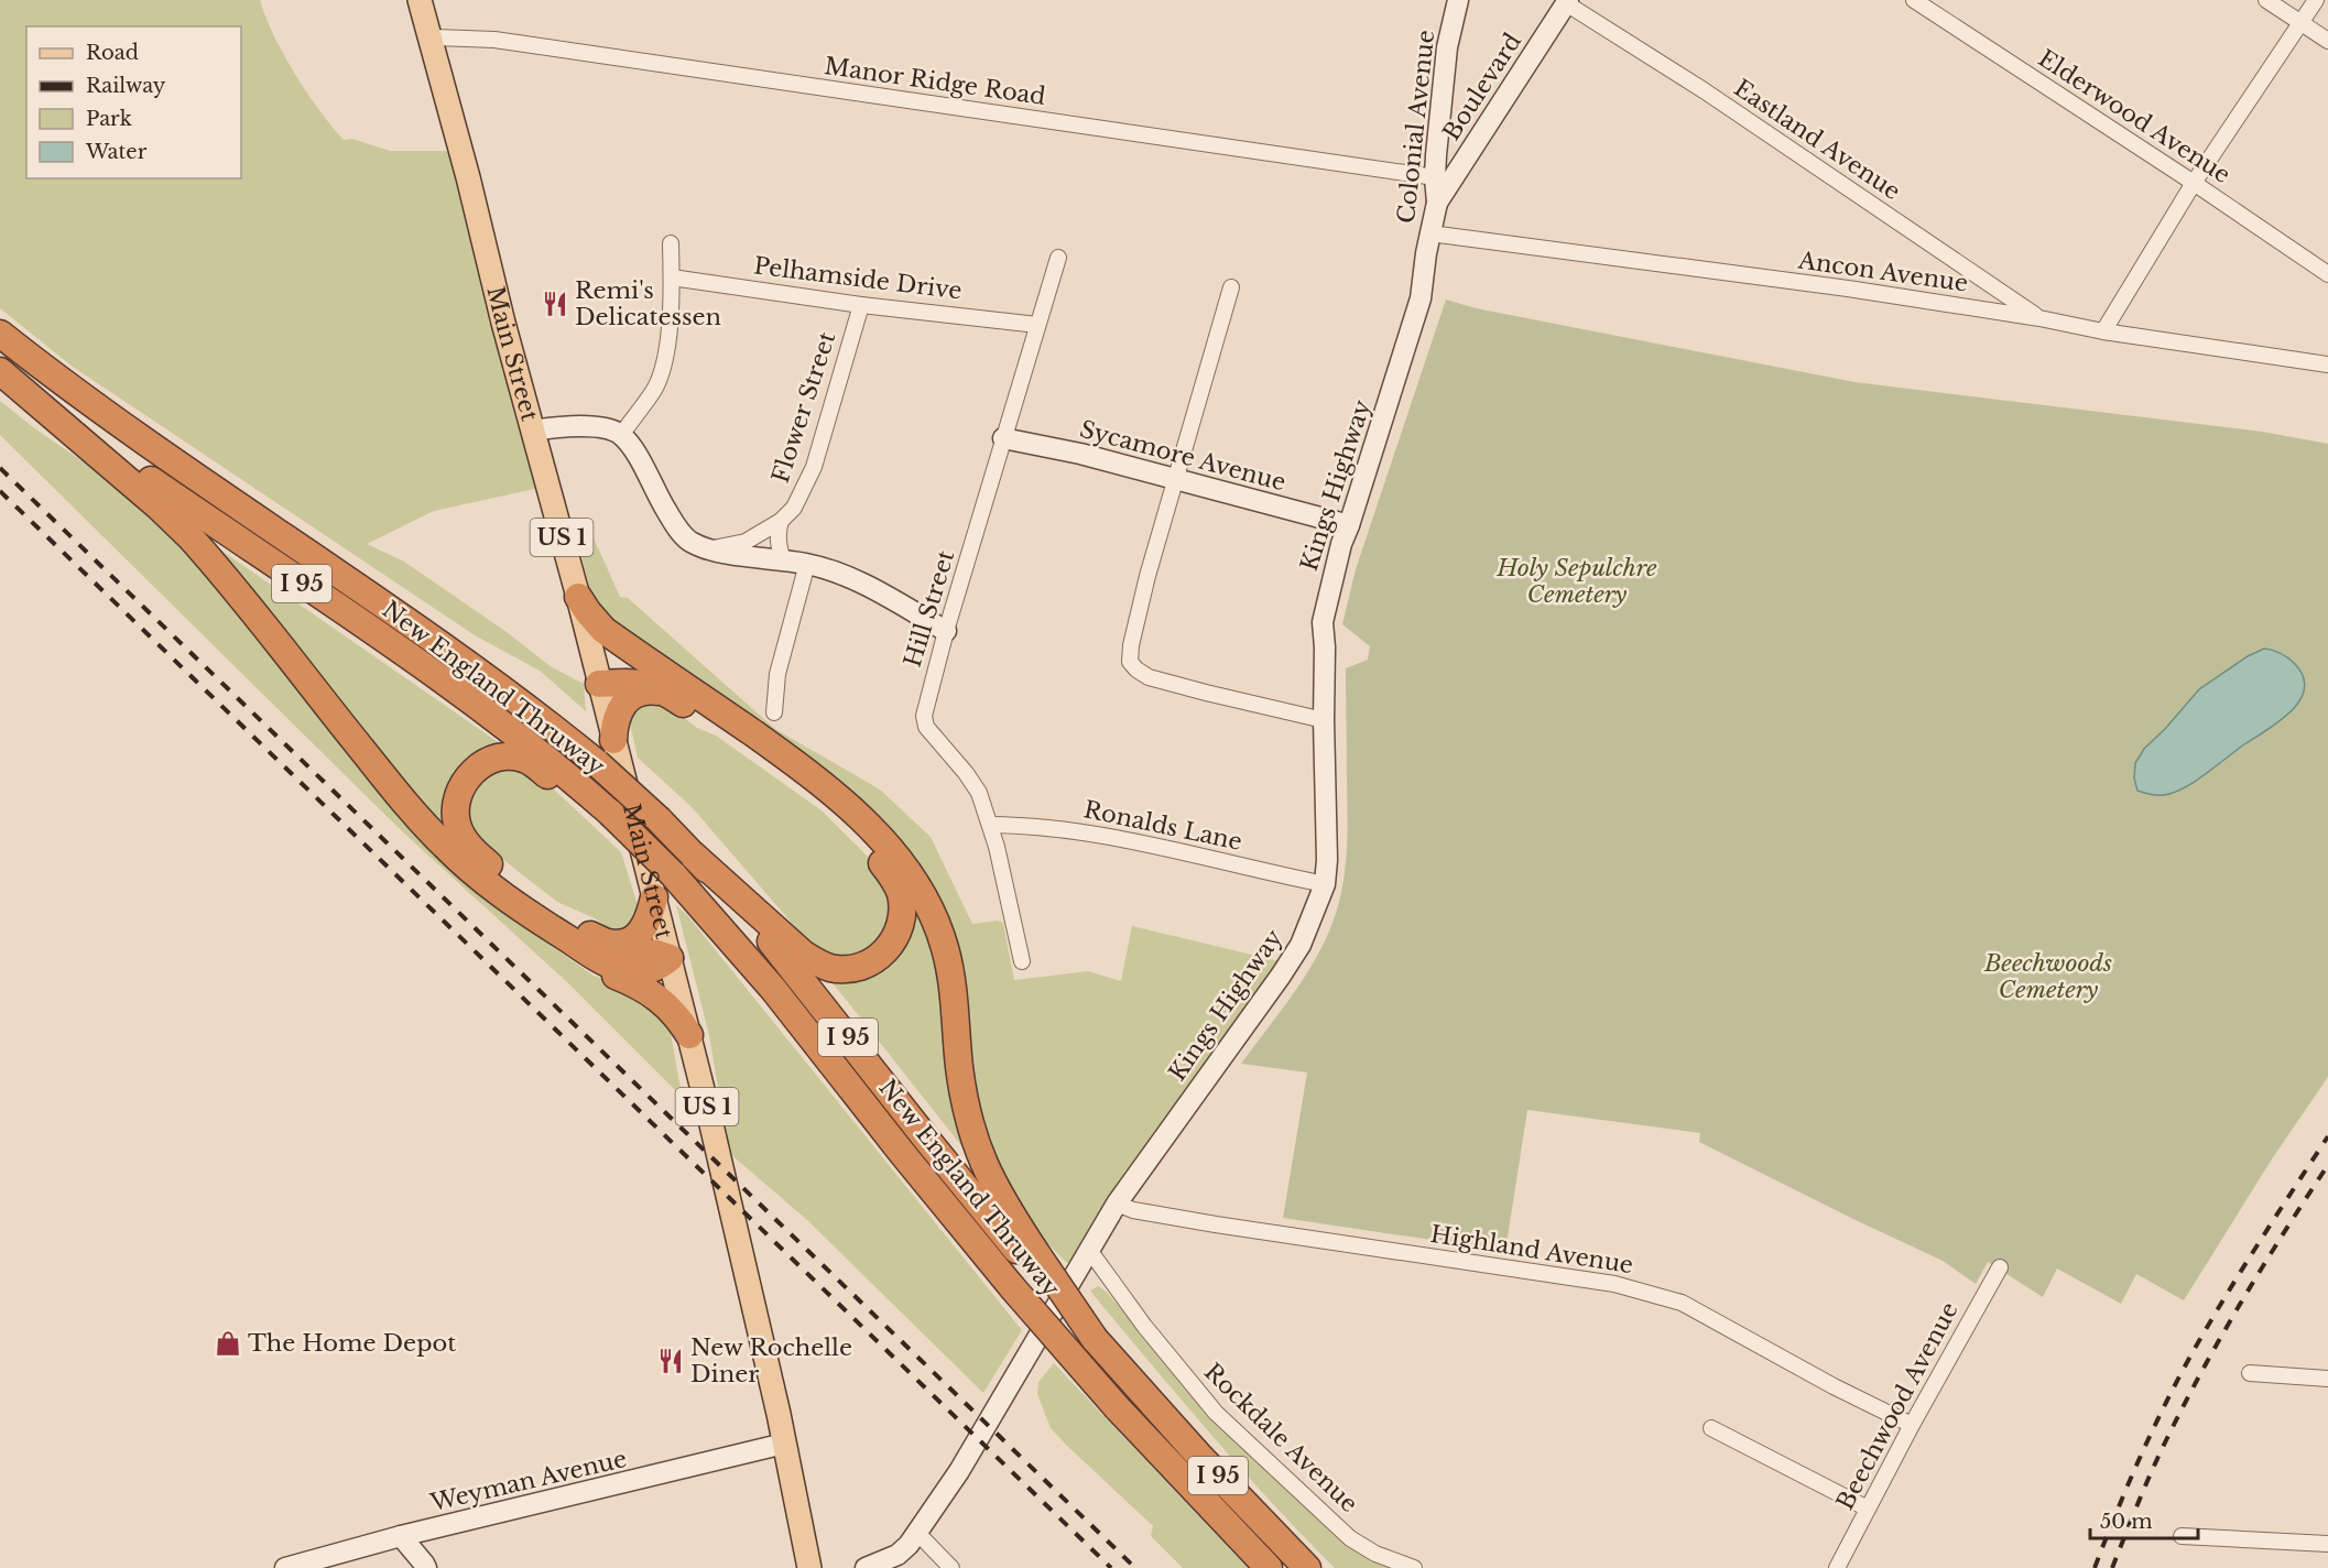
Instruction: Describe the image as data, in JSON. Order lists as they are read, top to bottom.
{
  "streets": {
    "highway": ["I 95", "New England Thruway"],
    "main road": ["Main Street", "US 1"],
    "street": [
      "Manor Ridge Road",
      "Boulevard",
      "Elderwood Avenue",
      "Colonial Avenue",
      "Eastland Avenue",
      "Ancon Avenue",
      "Pelhamside Drive",
      "Flower Street",
      "Sycamore Avenue",
      "Kings Highway",
      "Hill Street",
      "Ronalds Lane",
      "Highland Avenue",
      "Beechwood Avenue",
      "Rockdale Avenue",
      "Weyman Avenue"
    ]
  },
  "crossings": [
    ["Manor Ridge Road", "Colonial Avenue"],
    ["Manor Ridge Road", "Main Street"],
    ["Manor Ridge Road", "US 1"],
    ["Boulevard", "Colonial Avenue"],
    ["Boulevard", "Eastland Avenue"],
    ["Colonial Avenue", "Ancon Avenue"],
    ["Colonial Avenue", "Kings Highway"],
    ["Eastland Avenue", "Ancon Avenue"],
    ["Pelhamside Drive", "Flower Street"],
    ["Pelhamside Drive", "Hill Street"],
    ["Main Street", "US 1"],
    ["Main Street", "Weyman Avenue"],
    ["Sycamore Avenue", "Kings Highway"],
    ["Sycamore Avenue", "Hill Street"],
    ["Kings Highway", "Ronalds Lane"],
    ["Kings Highway", "Highland Avenue"],
    ["Kings Highway", "Rockdale Avenue"],
    ["I 95", "New England Thruway"],
    ["Hill Street", "Ronalds Lane"],
    ["Highland Avenue", "Beechwood Avenue"]
  ],
  "parks": ["Holy Sepulchre Cemetery", "Beechwoods Cemetery"],
  "places": {
    "restaurant": ["Remi's Delicatessen", "New Rochelle Diner"],
    "shop": ["The Home Depot"]
  },
  "legend": [
    "Road",
    "Railway",
    "Park",
    "Water"
  ],
  "scale_bar": "50 m"
}
